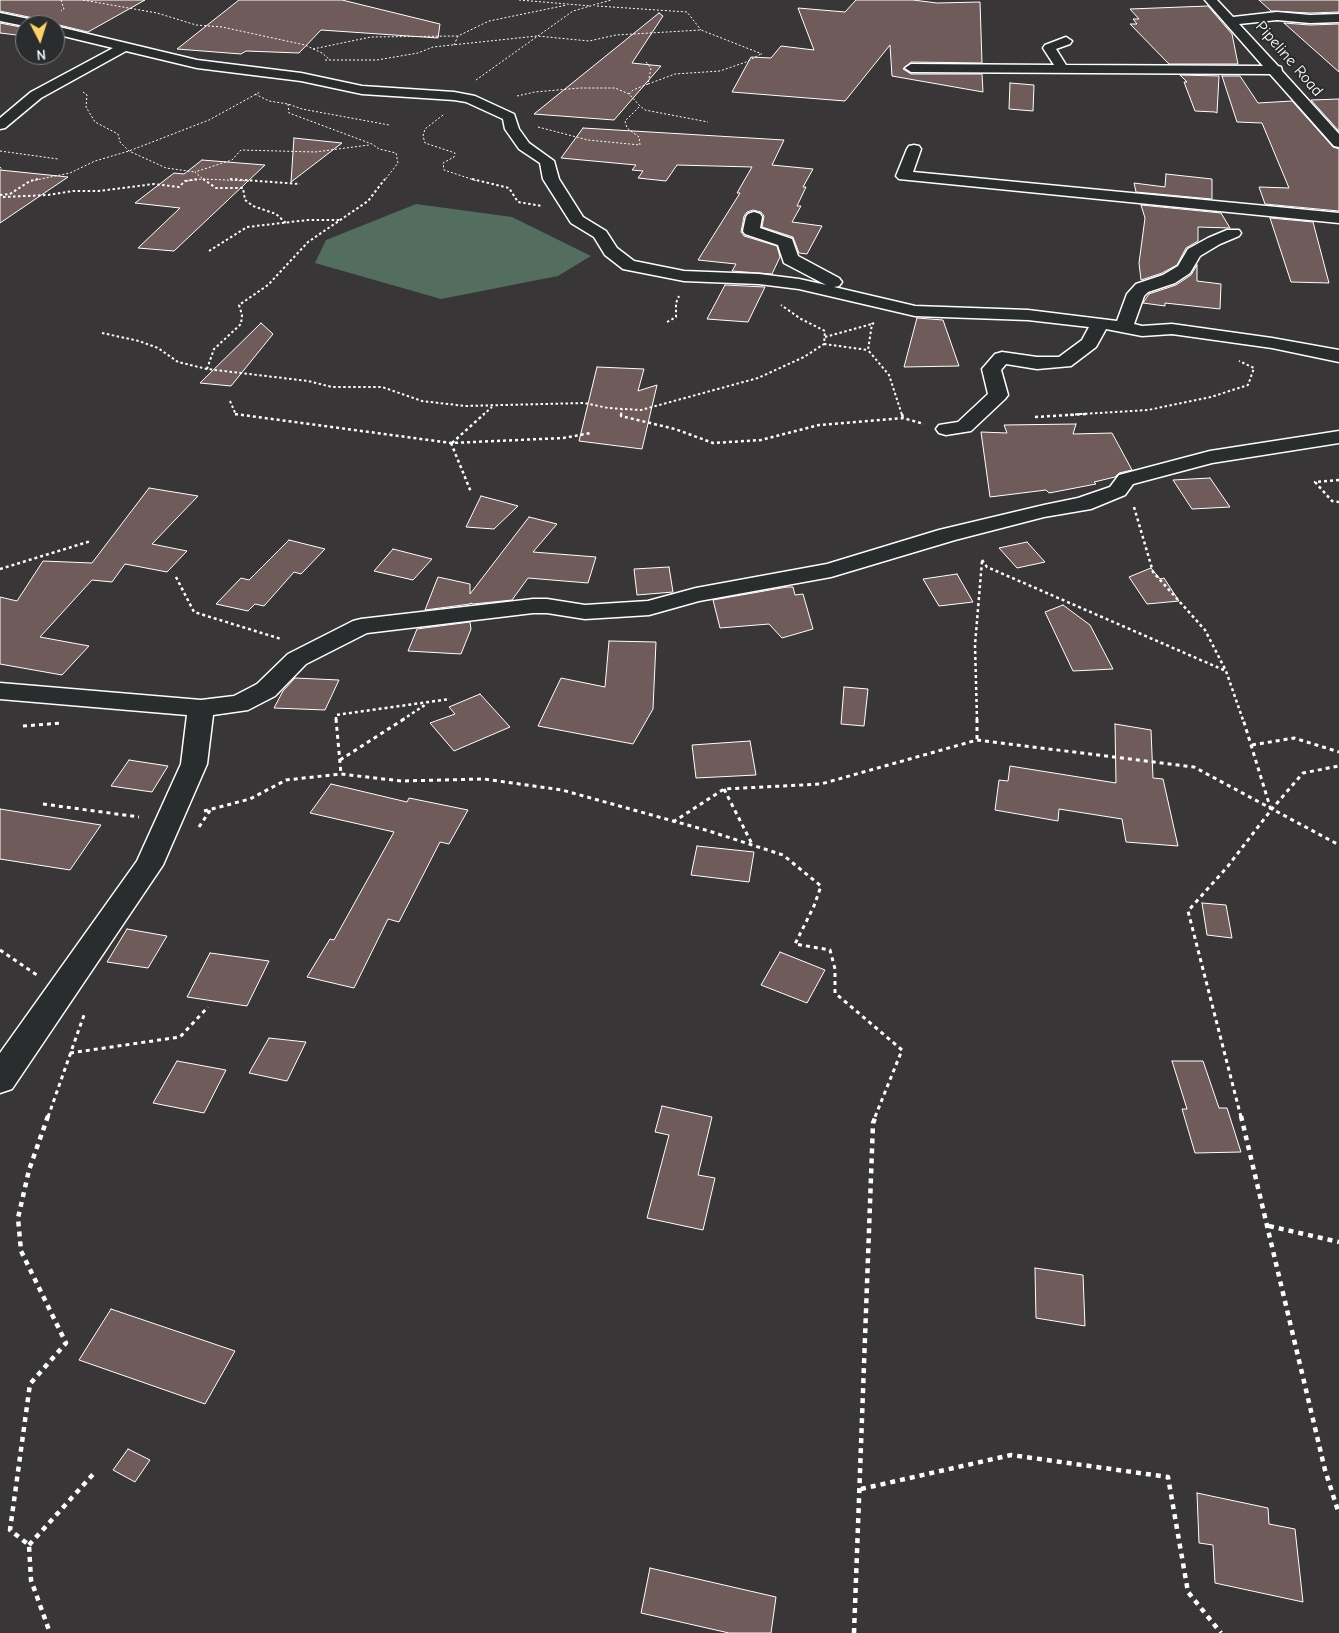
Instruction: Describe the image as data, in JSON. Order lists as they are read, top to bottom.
{
  "streets": {
    "street": ["Pipeline Road"]
  },
  "north": "bottom"
}
